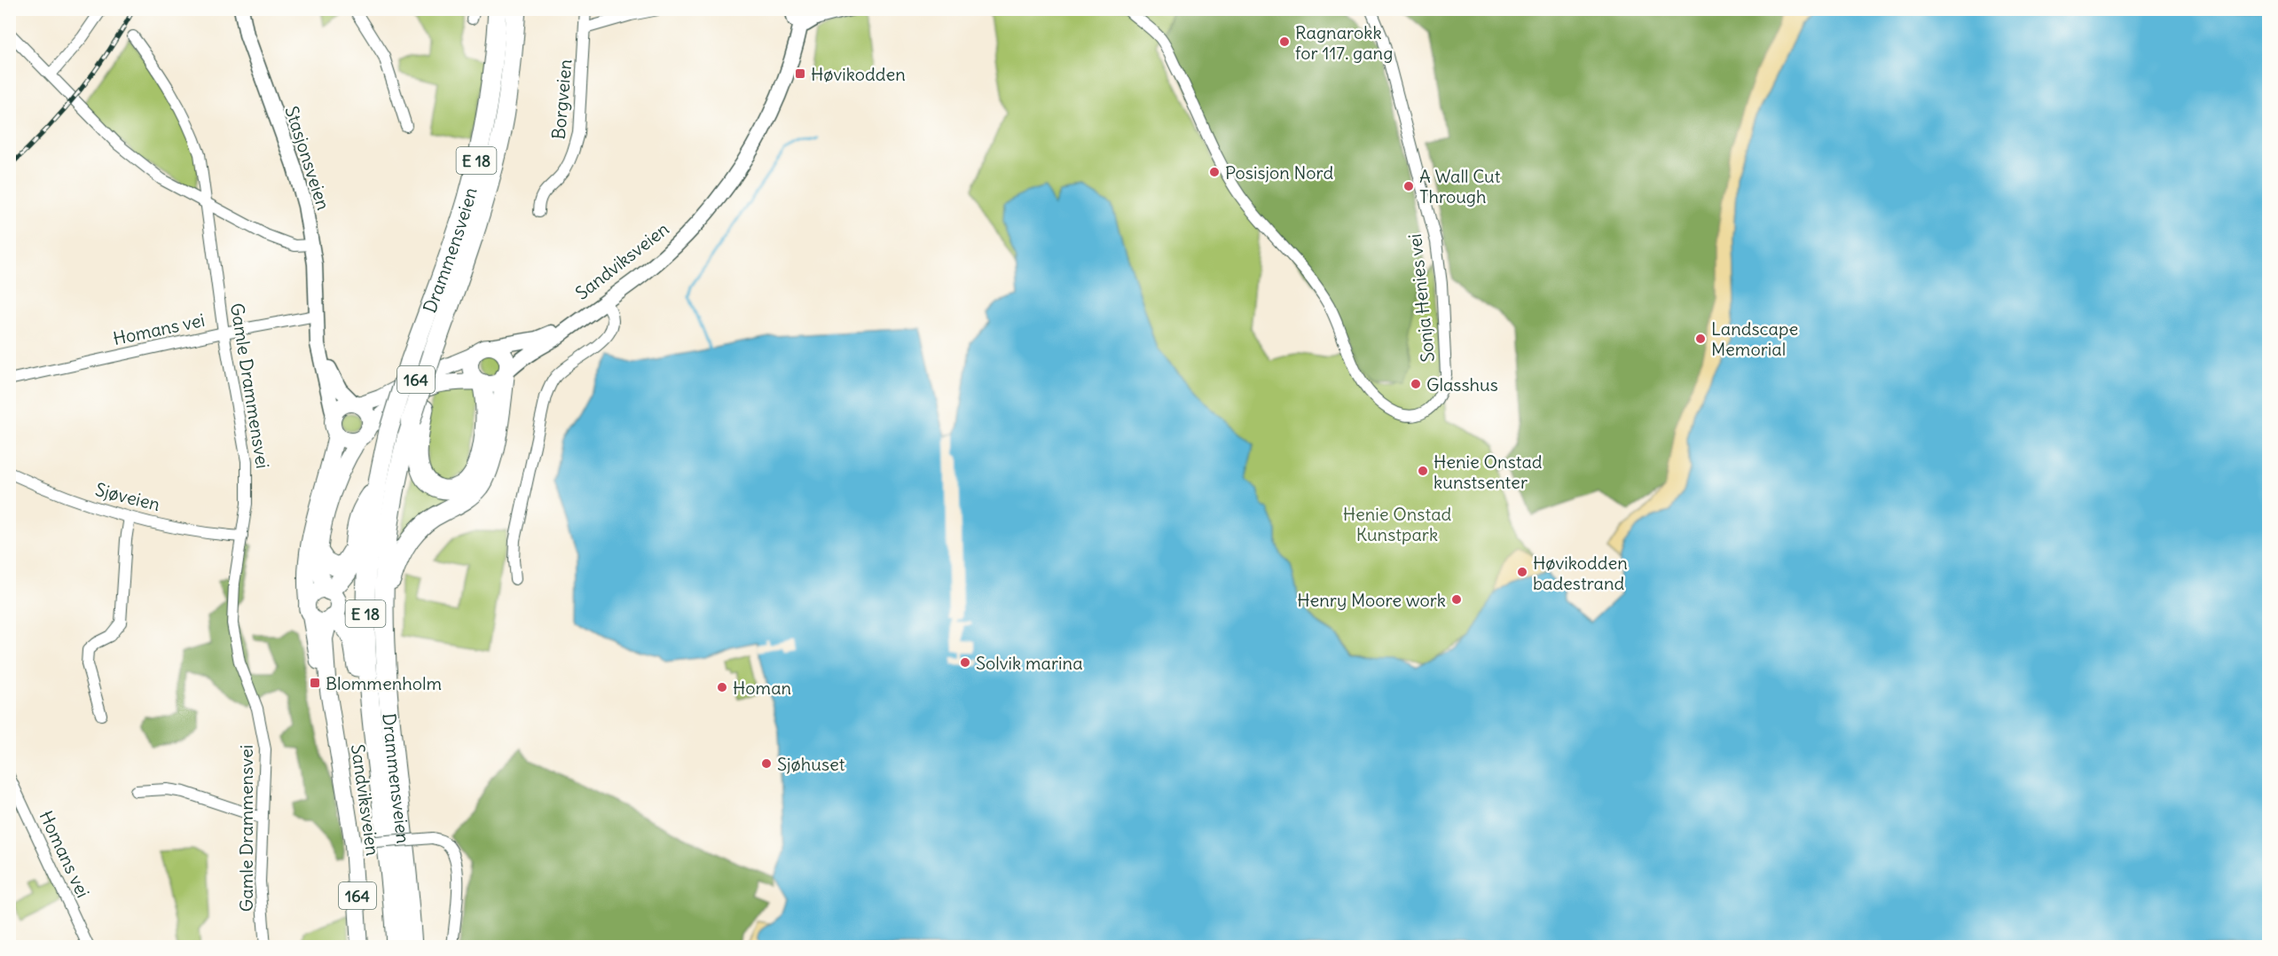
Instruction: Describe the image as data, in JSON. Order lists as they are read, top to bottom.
{
  "streets": {
    "highway": ["E 18", "Drammensveien"],
    "main road": ["Stasjonsveien", "Sandviksveien", "164"],
    "street": [
      "Borgveien",
      "Sonja Henies vei",
      "Homans vei",
      "Gamle Drammensvei",
      "Sjøveien"
    ]
  },
  "crossings": [
    ["Stasjonsveien", "Sandviksveien"],
    ["Stasjonsveien", "Homans vei"],
    ["Stasjonsveien", "164"],
    ["E 18", "Drammensveien"],
    ["E 18", "Sandviksveien"],
    ["E 18", "164"],
    ["Sandviksveien", "164"],
    ["Homans vei", "Gamle Drammensvei"],
    ["Gamle Drammensvei", "Sjøveien"]
  ],
  "parks": ["Henie Onstad Kunstpark"],
  "places": {
    "other": [
      "Ragnarokk for 117. gang",
      "Posisjon Nord",
      "A Wall Cut Through",
      "Landscape Memorial",
      "Glasshus",
      "Henie Onstad kunstsenter",
      "Høvikodden badestrand",
      "Henry Moore work",
      "Solvik marina",
      "Homan",
      "Sjøhuset"
    ],
    "transit": ["Høvikodden", "Blommenholm"]
  }
}
